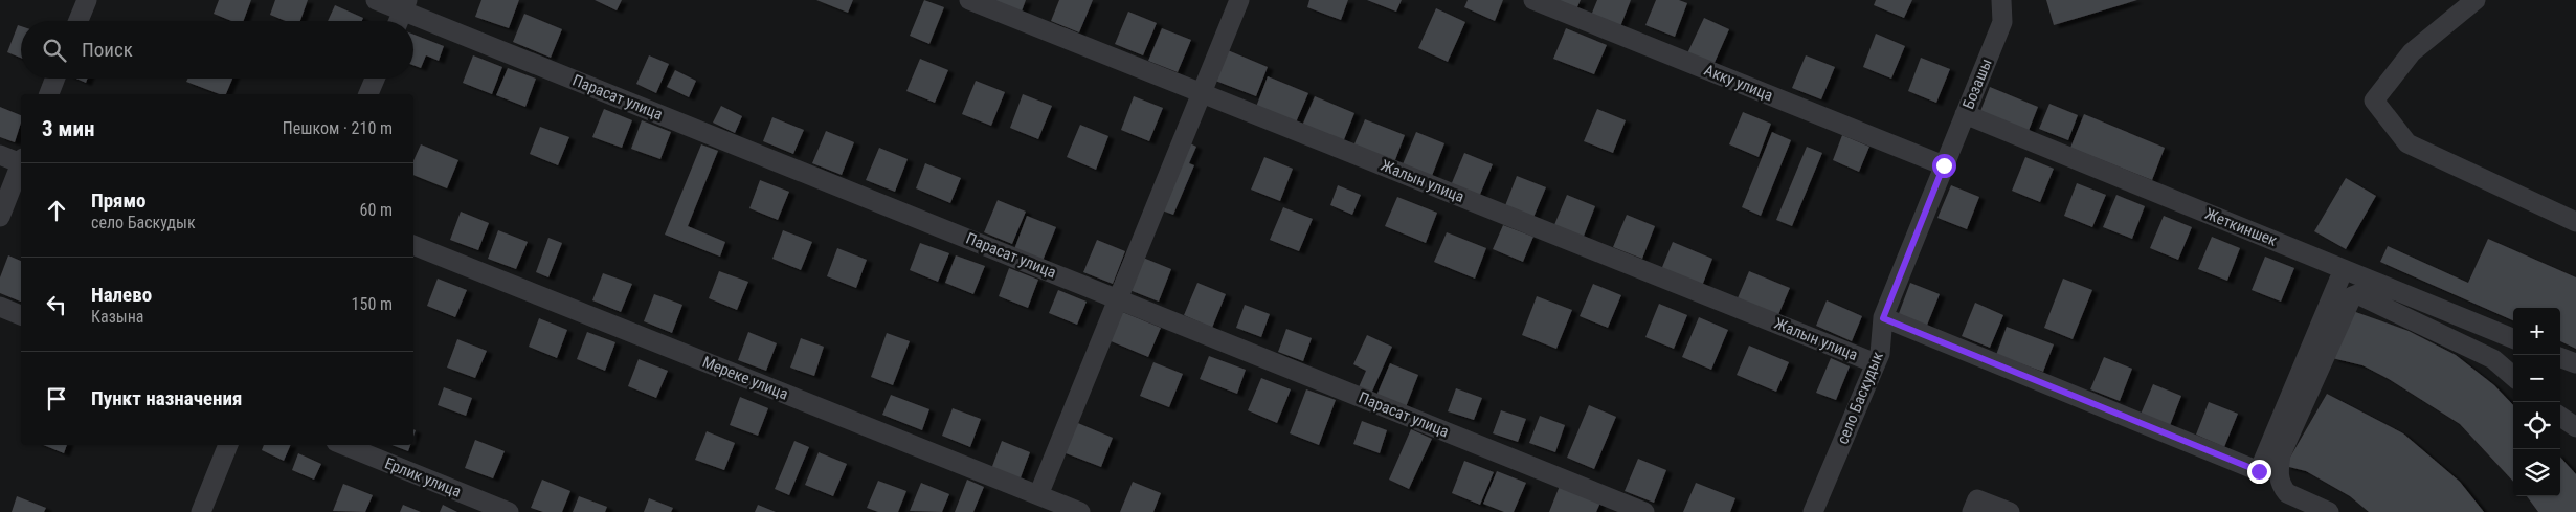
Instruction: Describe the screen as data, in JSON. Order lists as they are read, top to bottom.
{
  "streets": {
    "street": [
      "Акку улица",
      "Бозашы",
      "Парасат улица",
      "Жалын улица",
      "Жеткиншек",
      "Мереке улица",
      "село Баскудык",
      "Ерлик улица"
    ]
  },
  "crossings": [
    ["Акку улица", "Бозашы"],
    ["Акку улица", "село Баскудык"],
    ["Бозашы", "Жеткиншек"],
    ["Бозашы", "село Баскудык"],
    ["Жалын улица", "село Баскудык"]
  ],
  "page": {
    "search": "Поиск",
    "heading": ["3 мин", "Пешком · 210 m"],
    "list": [
      ["Прямо", "село Баскудык", "60 m"],
      ["Налево", "Казына", "150 m"],
      "Пункт назначения"
    ],
    "map_buttons": ["+", "−"]
  }
}
